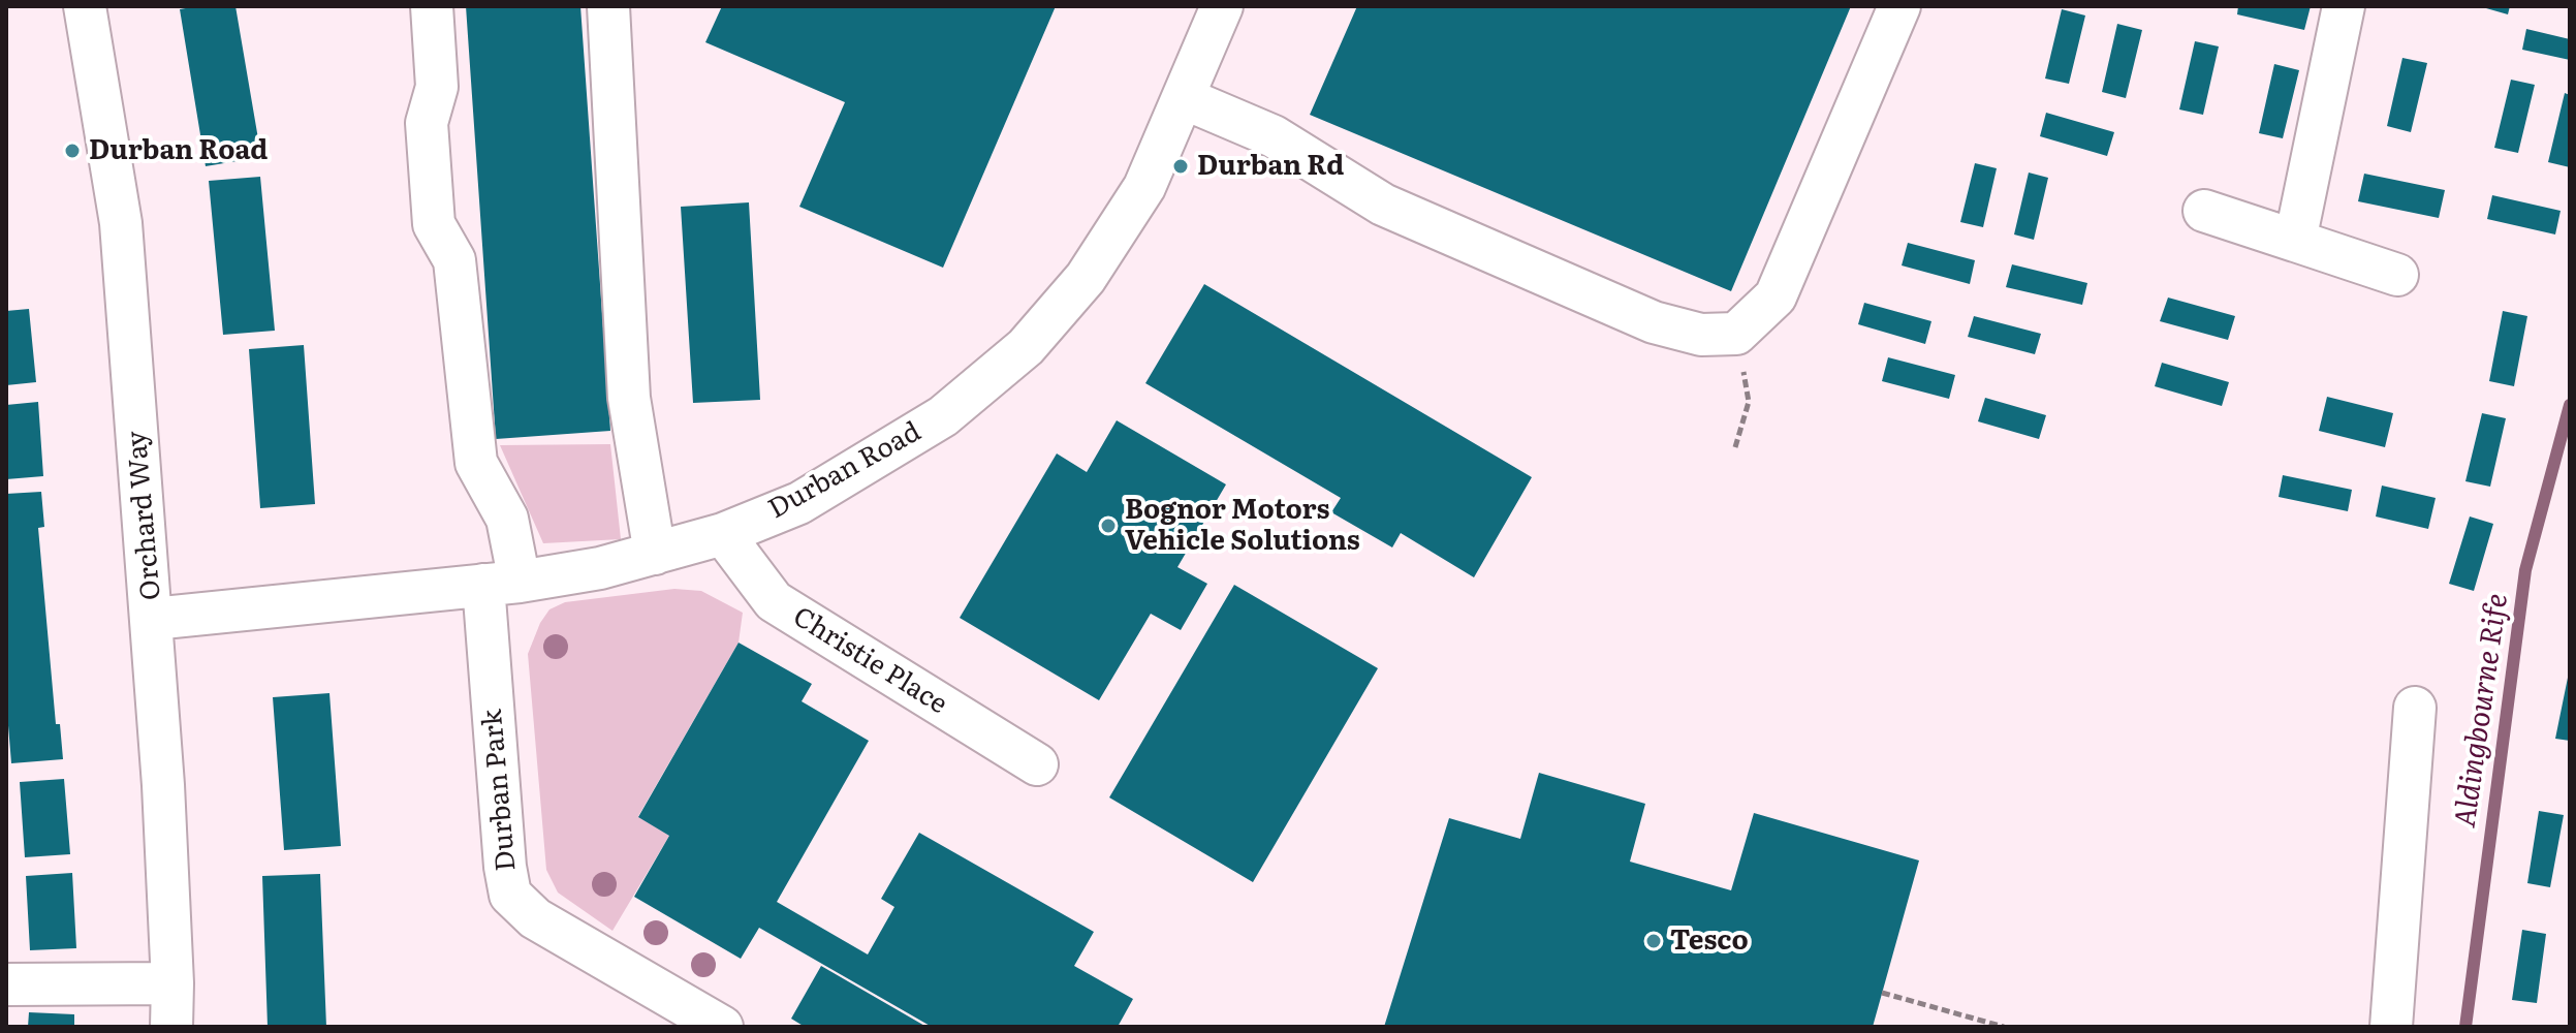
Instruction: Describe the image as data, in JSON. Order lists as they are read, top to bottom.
{
  "streets": {
    "street": [
      "Durban Road",
      "Orchard Way",
      "Christie Place",
      "Durban Park"
    ]
  },
  "crossings": [
    ["Durban Road", "Orchard Way"],
    ["Durban Road", "Christie Place"],
    ["Durban Road", "Durban Park"]
  ],
  "water": ["Aldingbourne Rife"],
  "places": [
    "Durban Road",
    "Durban Rd",
    "Bognor Motors Vehicle Solutions",
    "Tesco"
  ]
}
